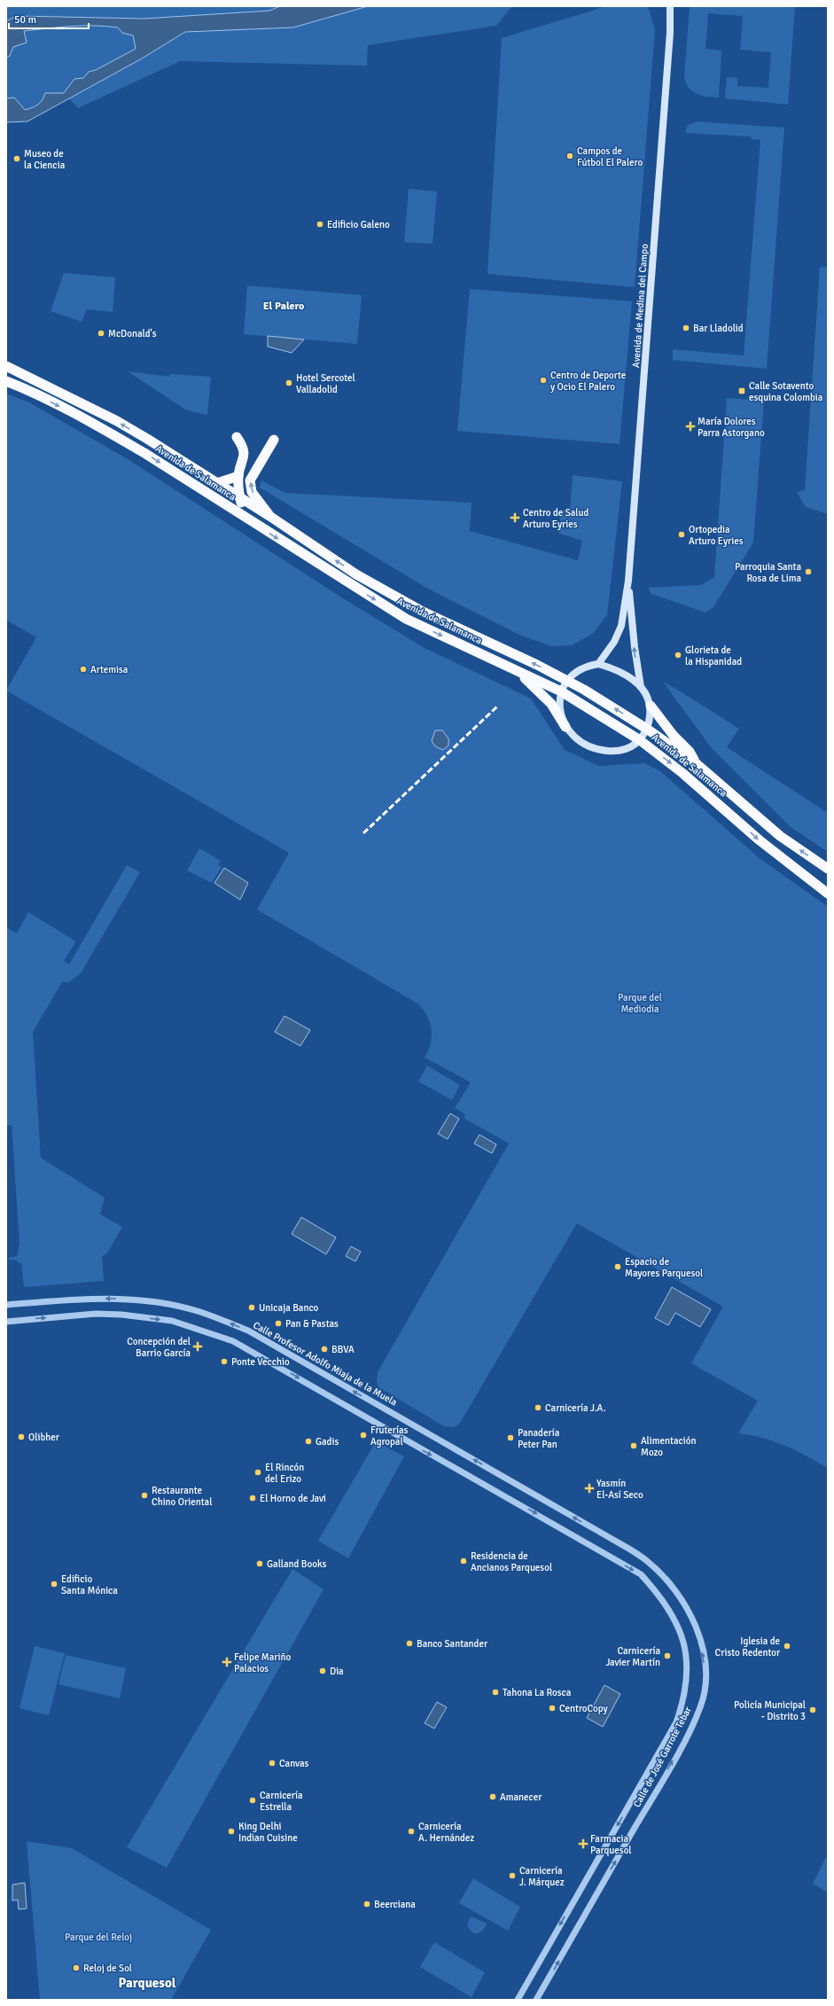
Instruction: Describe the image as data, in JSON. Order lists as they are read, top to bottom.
{
  "streets": {
    "highway": ["Avenida de Salamanca"],
    "main road": ["Avenida de Medina del Campo"],
    "street": ["Calle Profesor Adolfo Miaja de la Muela", "Calle de José Garrote Tebar"]
  },
  "crossings": [
    ["Calle Profesor Adolfo Miaja de la Muela", "Calle de José Garrote Tebar"]
  ],
  "one_way": ["Calle Profesor Adolfo Miaja de la Muela"],
  "districts": ["El Palero", "Parquesol"],
  "parks": ["Parque del Mediodía", "Parque del Reloj"],
  "places": {
    "other": [
      "Campos de Fútbol El Palero",
      "Museo de la Ciencia",
      "Edificio Galeno",
      "Bar Lladolid",
      "McDonald's",
      "Centro de Deporte y Ocio El Palero",
      "Hotel Sercotel Valladolid",
      "Ortopedia Arturo Eyries",
      "Parroquia Santa Rosa de Lima",
      "Glorieta de la Hispanidad",
      "Artemisa",
      "Espacio de Mayores Parquesol",
      "Unicaja Banco",
      "Pan & Pastas",
      "BBVA",
      "Ponte Vecchio",
      "Carnicería J.A.",
      "Fruterías Agropal",
      "Olibher",
      "Panadería Peter Pan",
      "Gadis",
      "Alimentación Mozo",
      "El Rincón del Erizo",
      "Restaurante Chino Oriental",
      "El Horno de Javi",
      "Residencia de Ancianos Parquesol",
      "Galland Books",
      "Edificio Santa Mónica",
      "Banco Santander",
      "Iglesia de Cristo Redentor",
      "Carnicería Javier Martín",
      "Dia",
      "Tahona La Rosca",
      "CentroCopy",
      "Policía Municipal - Distrito 3",
      "Canvas",
      "Amanecer",
      "Carnicería Estrella",
      "King Delhi Indian Cuisine",
      "Carnicería A. Hernández",
      "Carnicería J. Márquez",
      "Beerciana",
      "Reloj de Sol"
    ],
    "transit": ["Calle Sotavento esquina Colombia"],
    "health": [
      "María Dolores Parra Astorgano",
      "Centro de Salud Arturo Eyries",
      "Concepción del Barrio García",
      "Yasmín El-Así Seco",
      "Felipe Mariño Palacios",
      "Farmacia Parquesol"
    ]
  },
  "scale_bar": "50 m"
}
